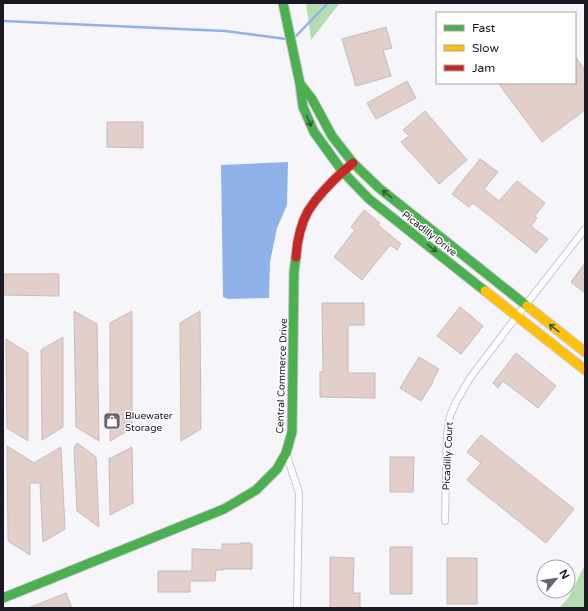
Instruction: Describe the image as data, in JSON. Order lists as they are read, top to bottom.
{
  "streets": {
    "street": ["Picadilly Drive", "Central Commerce Drive", "Picadilly Court"]
  },
  "crossings": [
    ["Picadilly Drive", "Central Commerce Drive"],
    ["Picadilly Drive", "Picadilly Court"]
  ],
  "places": {
    "shop": ["Bluewater Storage"]
  },
  "legend": ["Fast", "Slow", "Jam"],
  "north": "top right"
}
